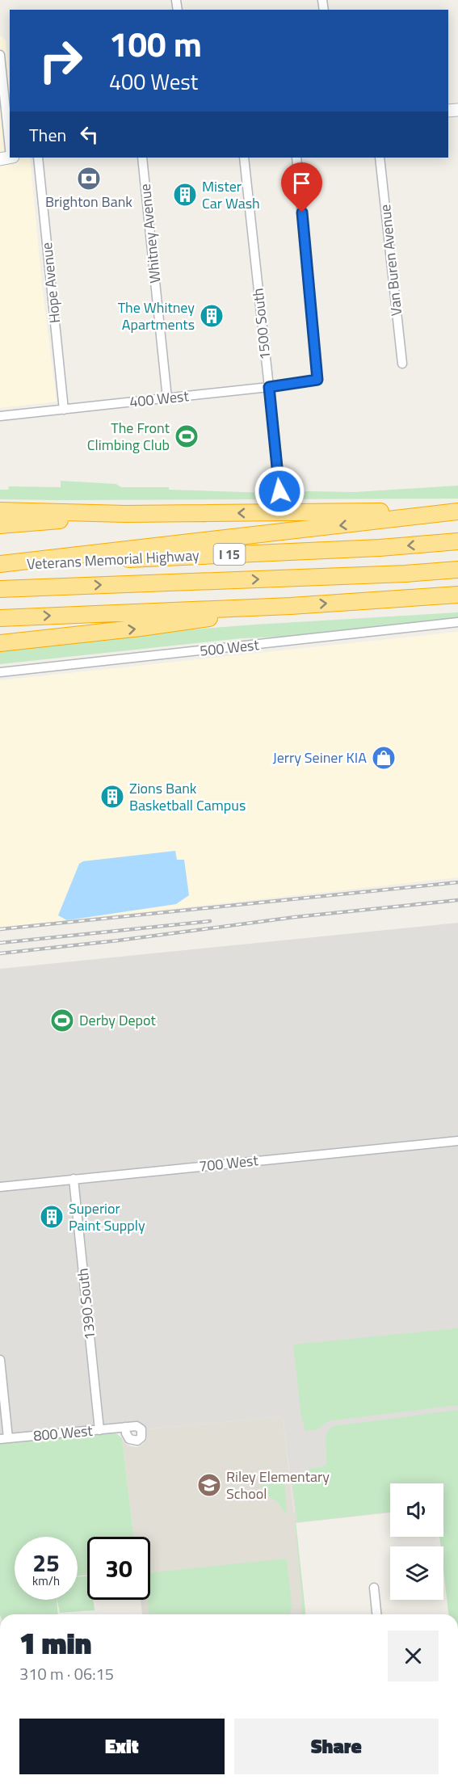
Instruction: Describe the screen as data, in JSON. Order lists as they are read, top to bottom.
{
  "streets": {
    "highway": ["I 15", "Veterans Memorial Highway"],
    "street": [
      "Whitney Avenue",
      "Van Buren Avenue",
      "Hope Avenue",
      "1500 South",
      "400 West",
      "500 West",
      "700 West",
      "1390 South",
      "800 West"
    ]
  },
  "crossings": [
    ["Whitney Avenue", "400 West"],
    ["Hope Avenue", "400 West"],
    ["1500 South", "400 West"],
    ["700 West", "1390 South"],
    ["1390 South", "800 West"]
  ],
  "places": {
    "bank": ["Brighton Bank"],
    "building": [
      "Mister Car Wash",
      "The Whitney Apartments",
      "Zions Bank Basketball Campus",
      "Superior Paint Supply"
    ],
    "sports": ["The Front Climbing Club", "Derby Depot"],
    "shop": ["Jerry Seiner KIA"],
    "school or university": ["Riley Elementary School"]
  },
  "page": {
    "turn": ["100 m", "400 West"],
    "then": "Then",
    "speed": "25 km/h",
    "limit": "30",
    "heading": ["1 min", "310 m · 06:15"],
    "buttons": ["Exit", "Share"]
  }
}
